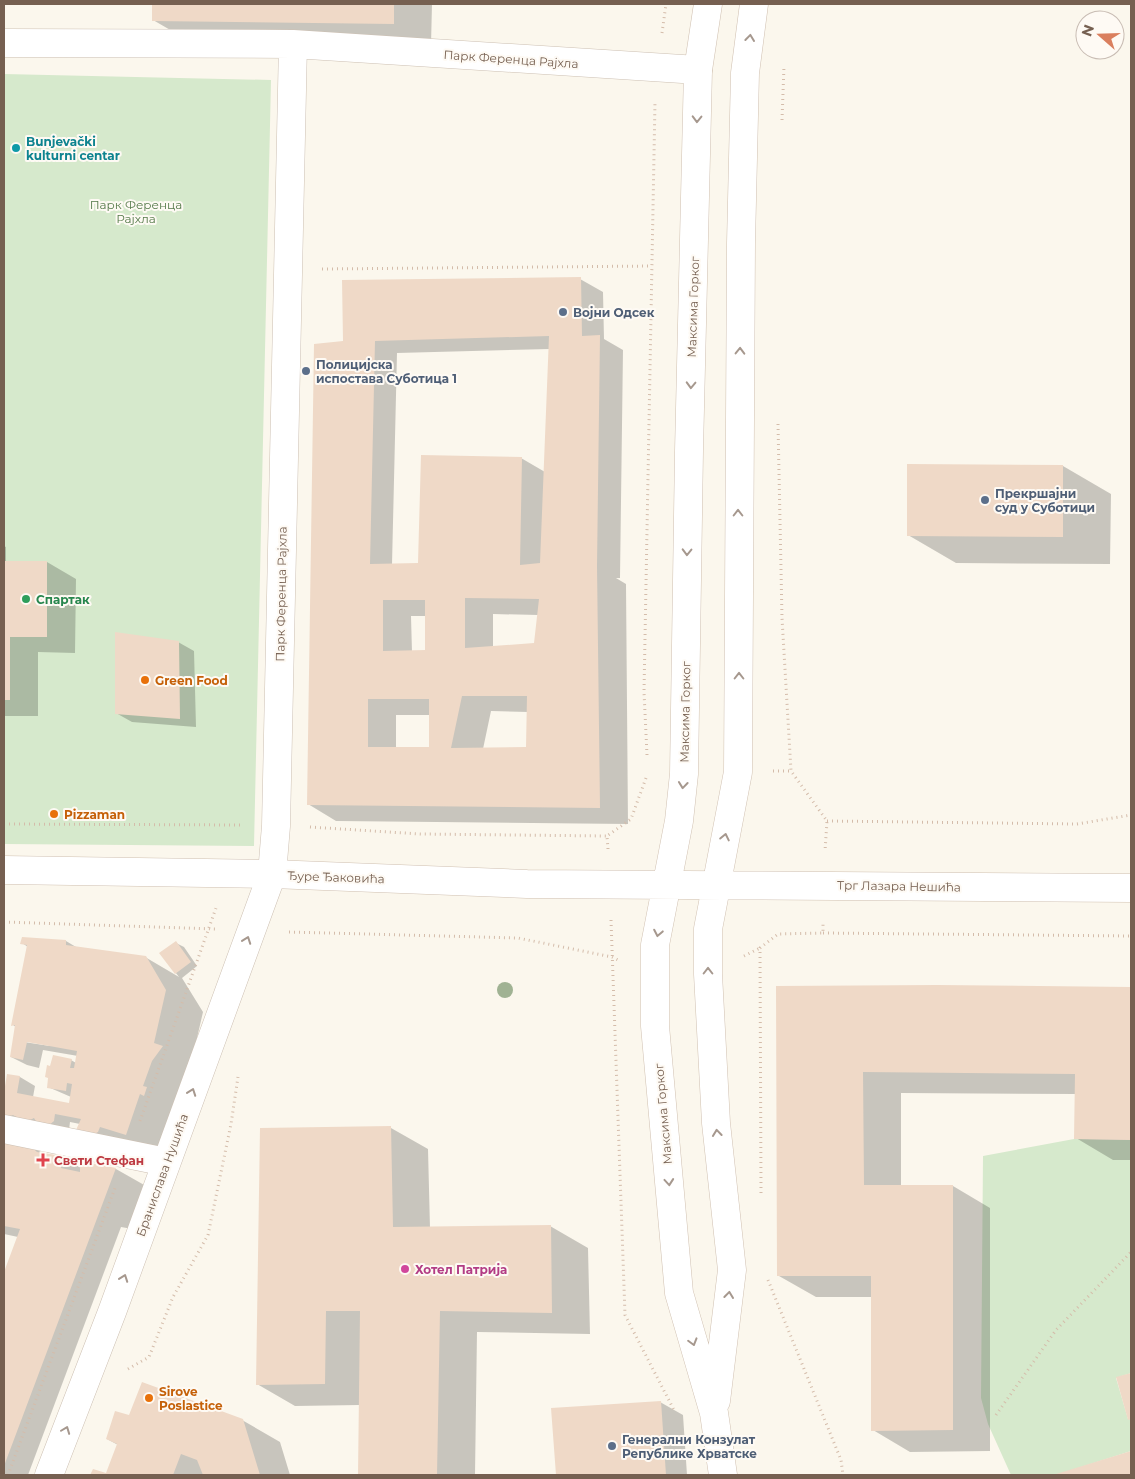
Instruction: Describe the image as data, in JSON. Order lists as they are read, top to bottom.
{
  "streets": {
    "main road": [
      "Парк Ференца Рајхла",
      "Максима Горког",
      "Ђуре Ђаковића",
      "Трг Лазара Нешића",
      "Бранислава Нушића"
    ]
  },
  "crossings": [
    ["Парк Ференца Рајхла", "Максима Горког"],
    ["Парк Ференца Рајхла", "Ђуре Ђаковића"],
    ["Парк Ференца Рајхла", "Бранислава Нушића"],
    ["Максима Горког", "Ђуре Ђаковића"],
    ["Максима Горког", "Трг Лазара Нешића"],
    ["Ђуре Ђаковића", "Трг Лазара Нешића"],
    ["Ђуре Ђаковића", "Бранислава Нушића"]
  ],
  "one_way": ["Бранислава Нушића"],
  "parks": ["Парк Ференца Рајхла"],
  "places": {
    "other": [
      "Bunjevački kulturni centar",
      "Војни Одсек",
      "Полицијска испостава Суботица 1",
      "Прекршајни суд у Суботици",
      "Спартак",
      "Green Food",
      "Pizzaman",
      "Хотел Патрија",
      "Sirove Poslastice",
      "Генерални Конзулат Републике Хрватске"
    ],
    "health": ["Свети Стефан"]
  },
  "north": "left"
}
